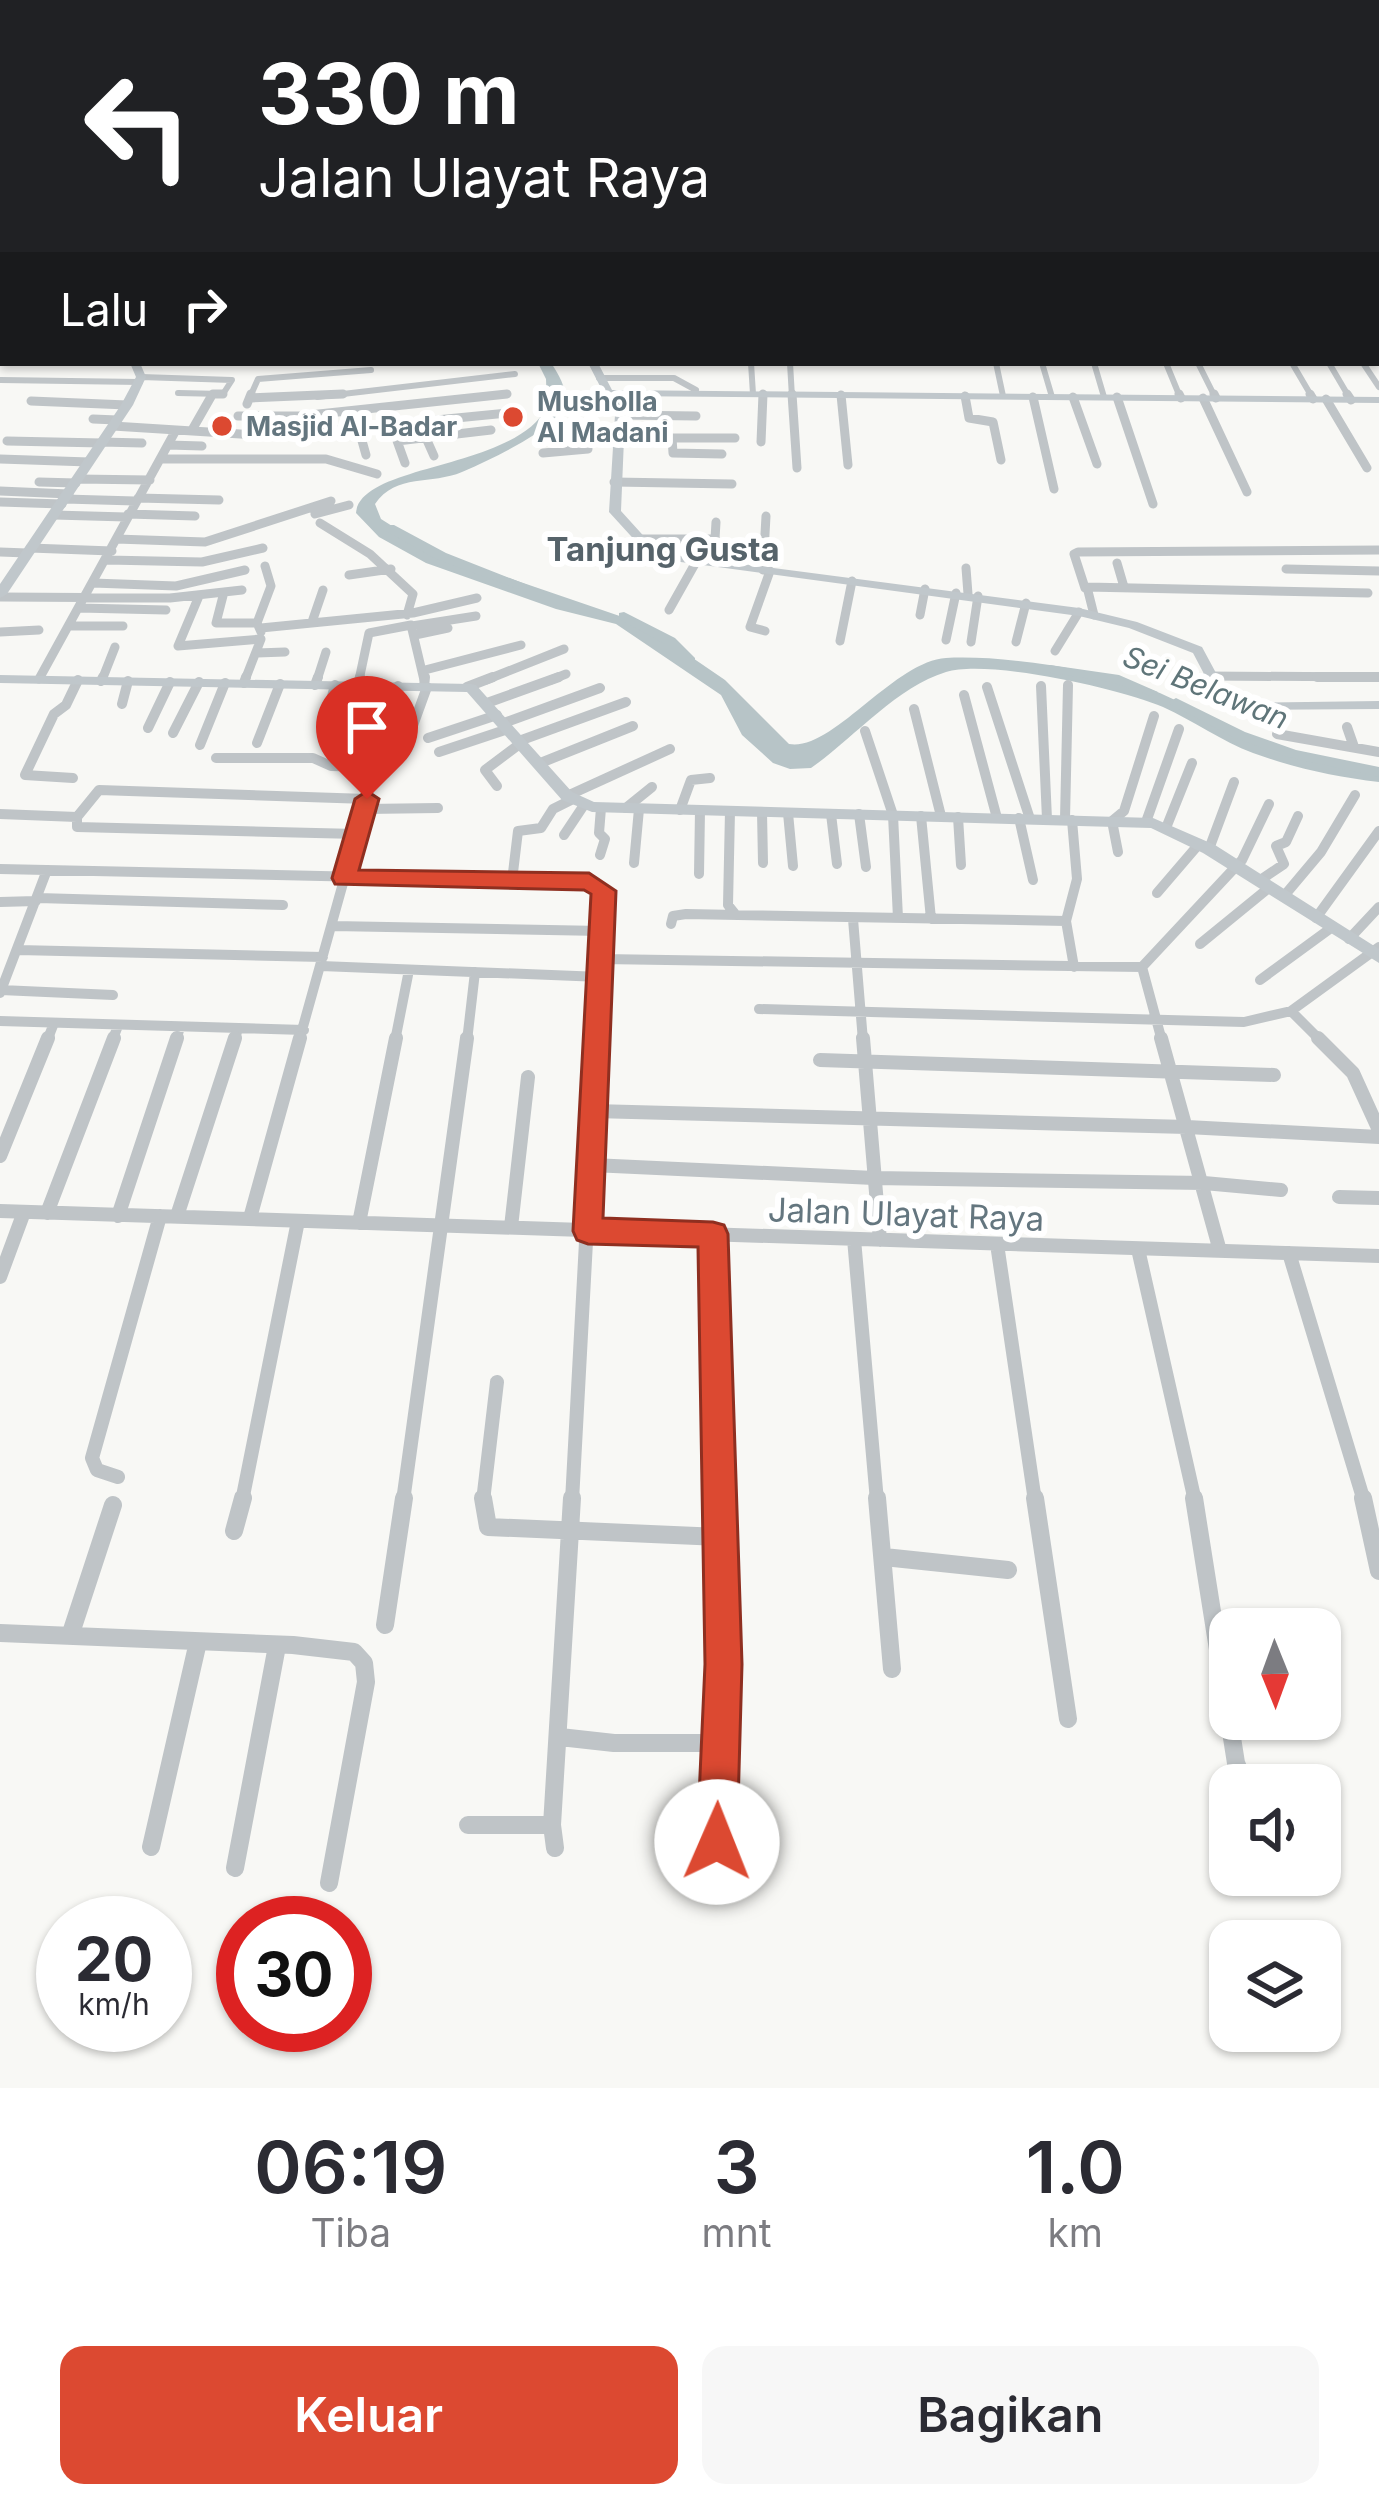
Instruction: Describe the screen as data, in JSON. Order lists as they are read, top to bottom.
{
  "streets": {
    "street": ["Jalan Ulayat Raya"]
  },
  "districts": ["Tanjung Gusta"],
  "water": ["Sei Belawan"],
  "places": ["Musholla Al Madani", "Masjid Al-Badar"],
  "north": "bottom",
  "page": {
    "turn": ["330 m", "Jalan Ulayat Raya"],
    "then": "Lalu",
    "speed": "20 km/h",
    "limit": "30",
    "eta": [
      "06:19",
      "Tiba",
      "3",
      "mnt",
      "1.0",
      "km"
    ],
    "buttons": ["Keluar", "Bagikan"]
  }
}
